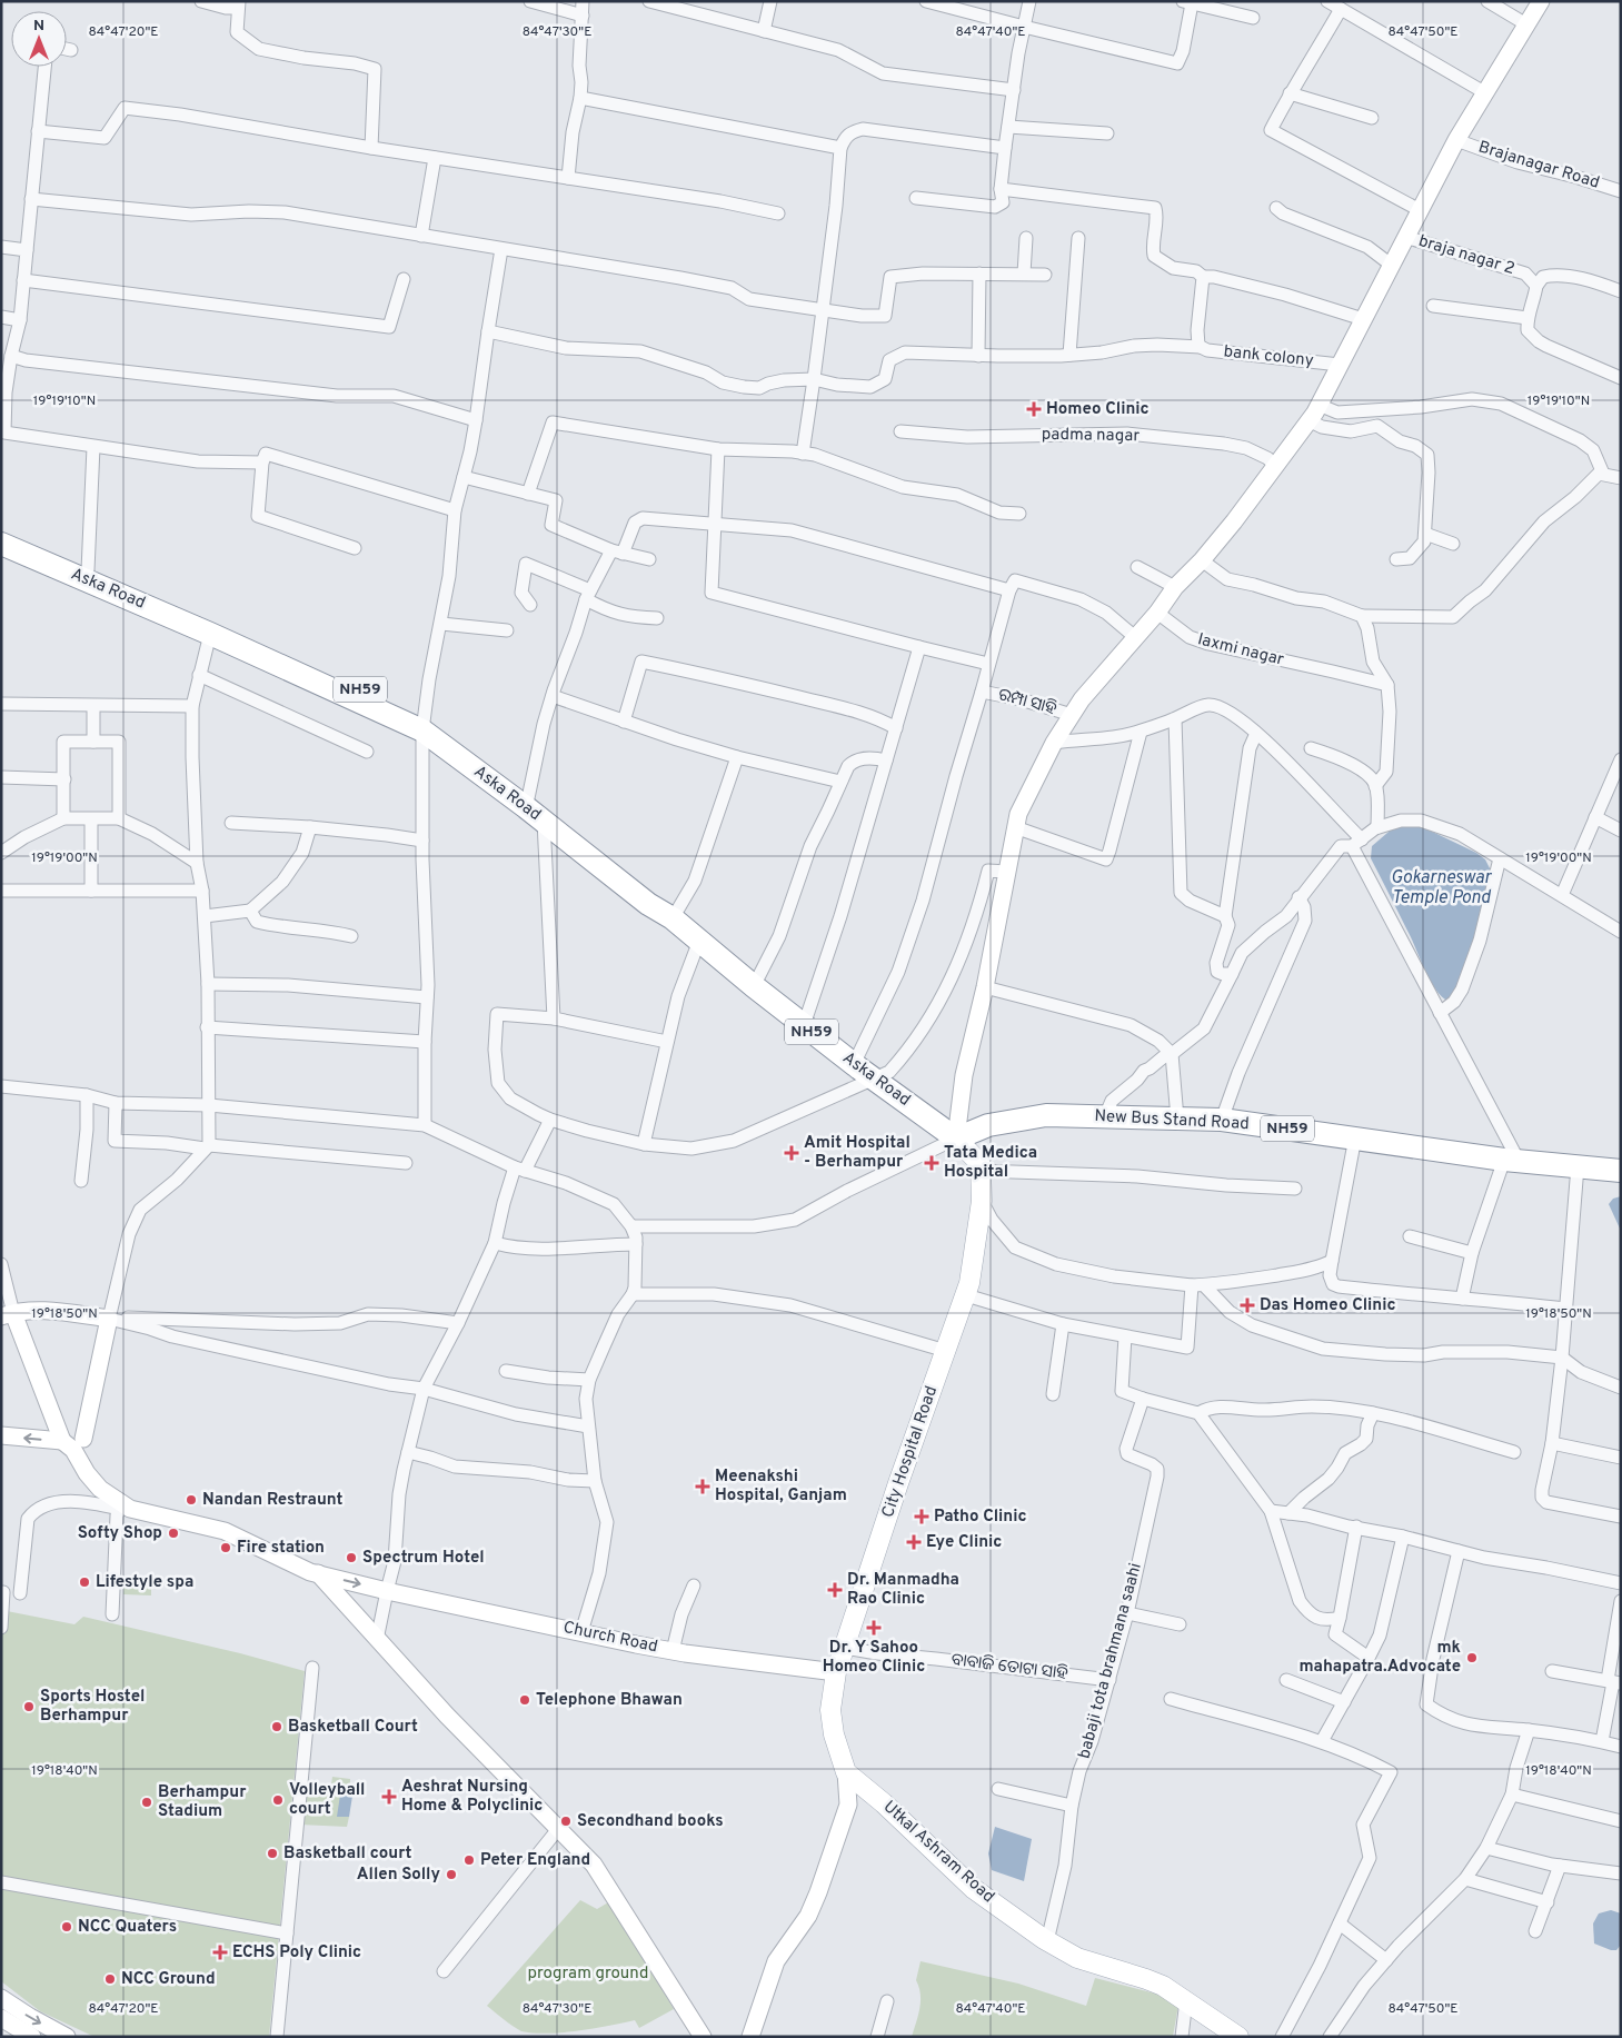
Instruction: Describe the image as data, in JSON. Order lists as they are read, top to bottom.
{
  "streets": {
    "highway": ["Aska Road", "NH59", "New Bus Stand Road"],
    "main road": ["City Hospital Road", "Utkal Ashram Road"],
    "street": [
      "Brajanagar Road",
      "braja nagar 2",
      "bank colony",
      "padma nagar",
      "laxmi nagar",
      "ରମ୍ପା ସାହି",
      "Church Road",
      "babaji tota brahmana saahi",
      "ବାବାଜି ତୋଟା ସାହି"
    ]
  },
  "crossings": [
    ["Aska Road", "NH59"],
    ["Aska Road", "New Bus Stand Road"],
    ["City Hospital Road", "Church Road"],
    ["City Hospital Road", "ବାବାଜି ତୋଟା ସାହି"],
    ["City Hospital Road", "Utkal Ashram Road"],
    ["babaji tota brahmana saahi", "ବାବାଜି ତୋଟା ସାହି"],
    ["babaji tota brahmana saahi", "Utkal Ashram Road"]
  ],
  "water": ["Gokarneswar Temple Pond"],
  "parks": ["program ground"],
  "places": {
    "health": [
      "Homeo Clinic",
      "Amit Hospital - Berhampur",
      "Tata Medica Hospital",
      "Das Homeo Clinic",
      "Meenakshi Hospital, Ganjam",
      "Patho Clinic",
      "Eye Clinic",
      "Dr. Manmadha Rao Clinic",
      "Dr. Y Sahoo Homeo Clinic",
      "Aeshrat Nursing Home & Polyclinic",
      "ECHS Poly Clinic"
    ],
    "other": [
      "Nandan Restraunt",
      "Softy Shop",
      "Fire station",
      "Spectrum Hotel",
      "Lifestyle spa",
      "mk mahapatra.Advocate",
      "Telephone Bhawan",
      "Sports Hostel Berhampur",
      "Basketball Court",
      "Volleyball court",
      "Berhampur Stadium",
      "Secondhand books",
      "Basketball court",
      "Peter England",
      "Allen Solly",
      "NCC Quaters",
      "NCC Ground"
    ]
  },
  "north": "top",
  "coordinates": [
    "84°47'20\"E",
    "84°47'30\"E",
    "84°47'40\"E",
    "84°47'50\"E",
    "19°19'10\"N",
    "19°19'00\"N",
    "19°18'50\"N",
    "19°18'40\"N"
  ]
}
